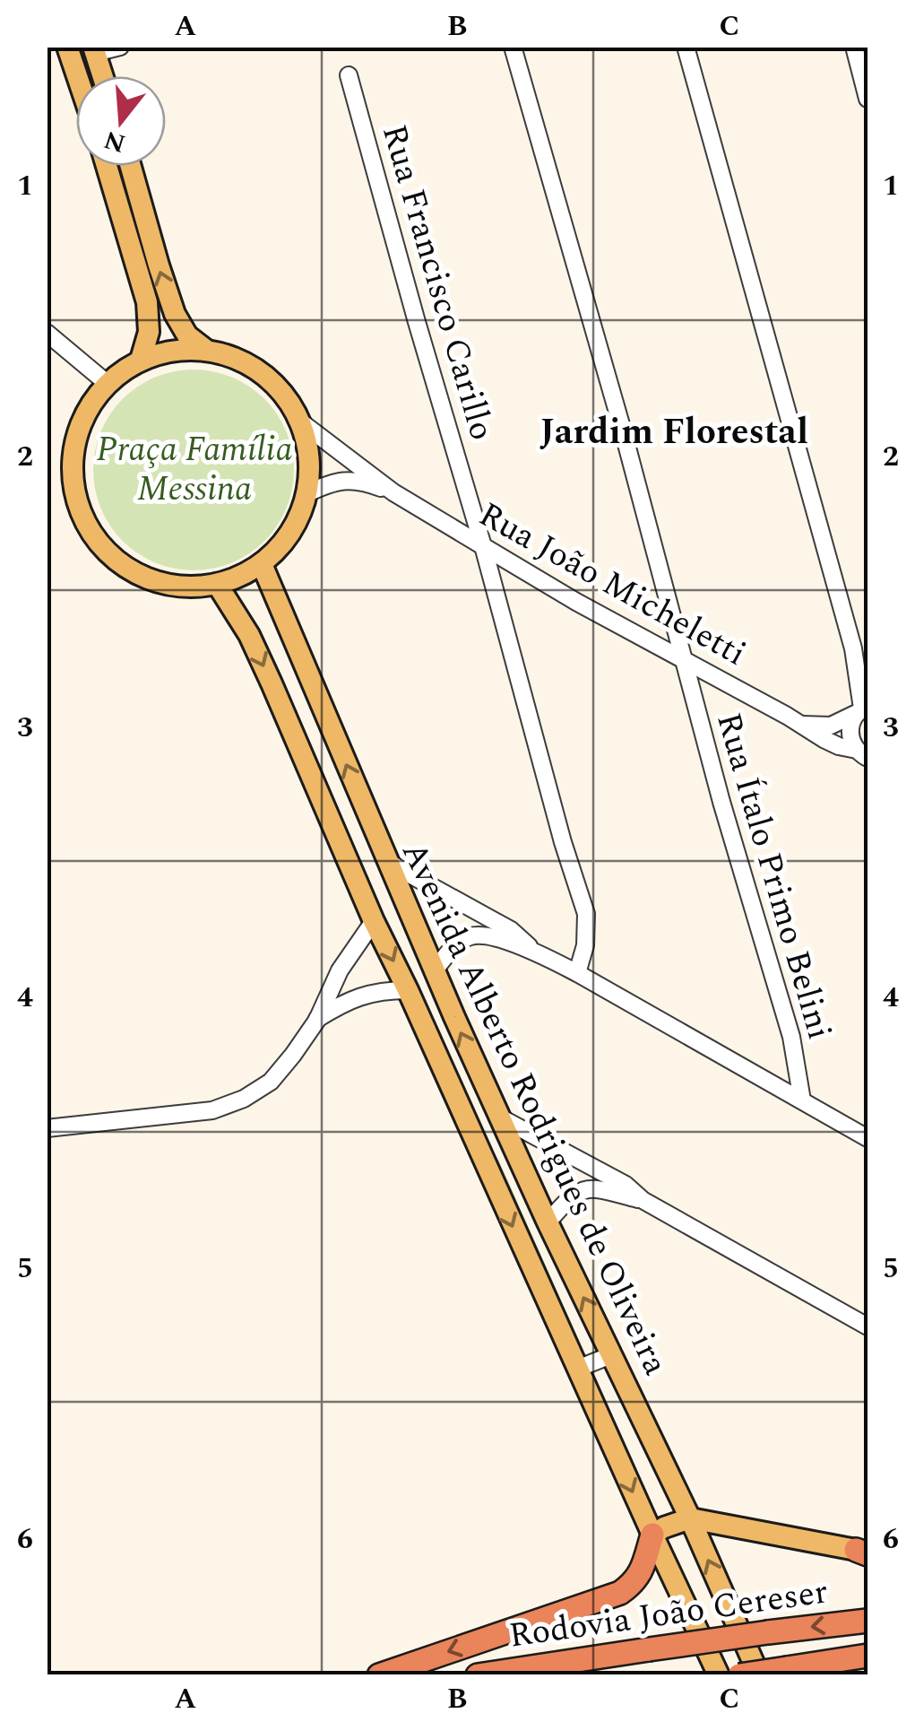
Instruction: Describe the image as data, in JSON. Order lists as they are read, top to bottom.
{
  "streets": {
    "highway": ["Rodovia João Cereser"],
    "main road": ["Avenida Alberto Rodrigues de Oliveira"],
    "street": ["Rua Francisco Carillo", "Rua João Micheletti", "Rua Ítalo Primo Belini"]
  },
  "crossings": [
    ["Rua Francisco Carillo", "Rua João Micheletti"],
    ["Rua João Micheletti", "Rua Ítalo Primo Belini"],
    ["Rua João Micheletti", "Avenida Alberto Rodrigues de Oliveira"]
  ],
  "districts": ["Jardim Florestal"],
  "parks": ["Praça Família Messina"],
  "north": "bottom",
  "grid": {
    "columns": ["A", "B", "C"],
    "rows": [
      "1",
      "2",
      "3",
      "4",
      "5",
      "6"
    ]
  }
}
